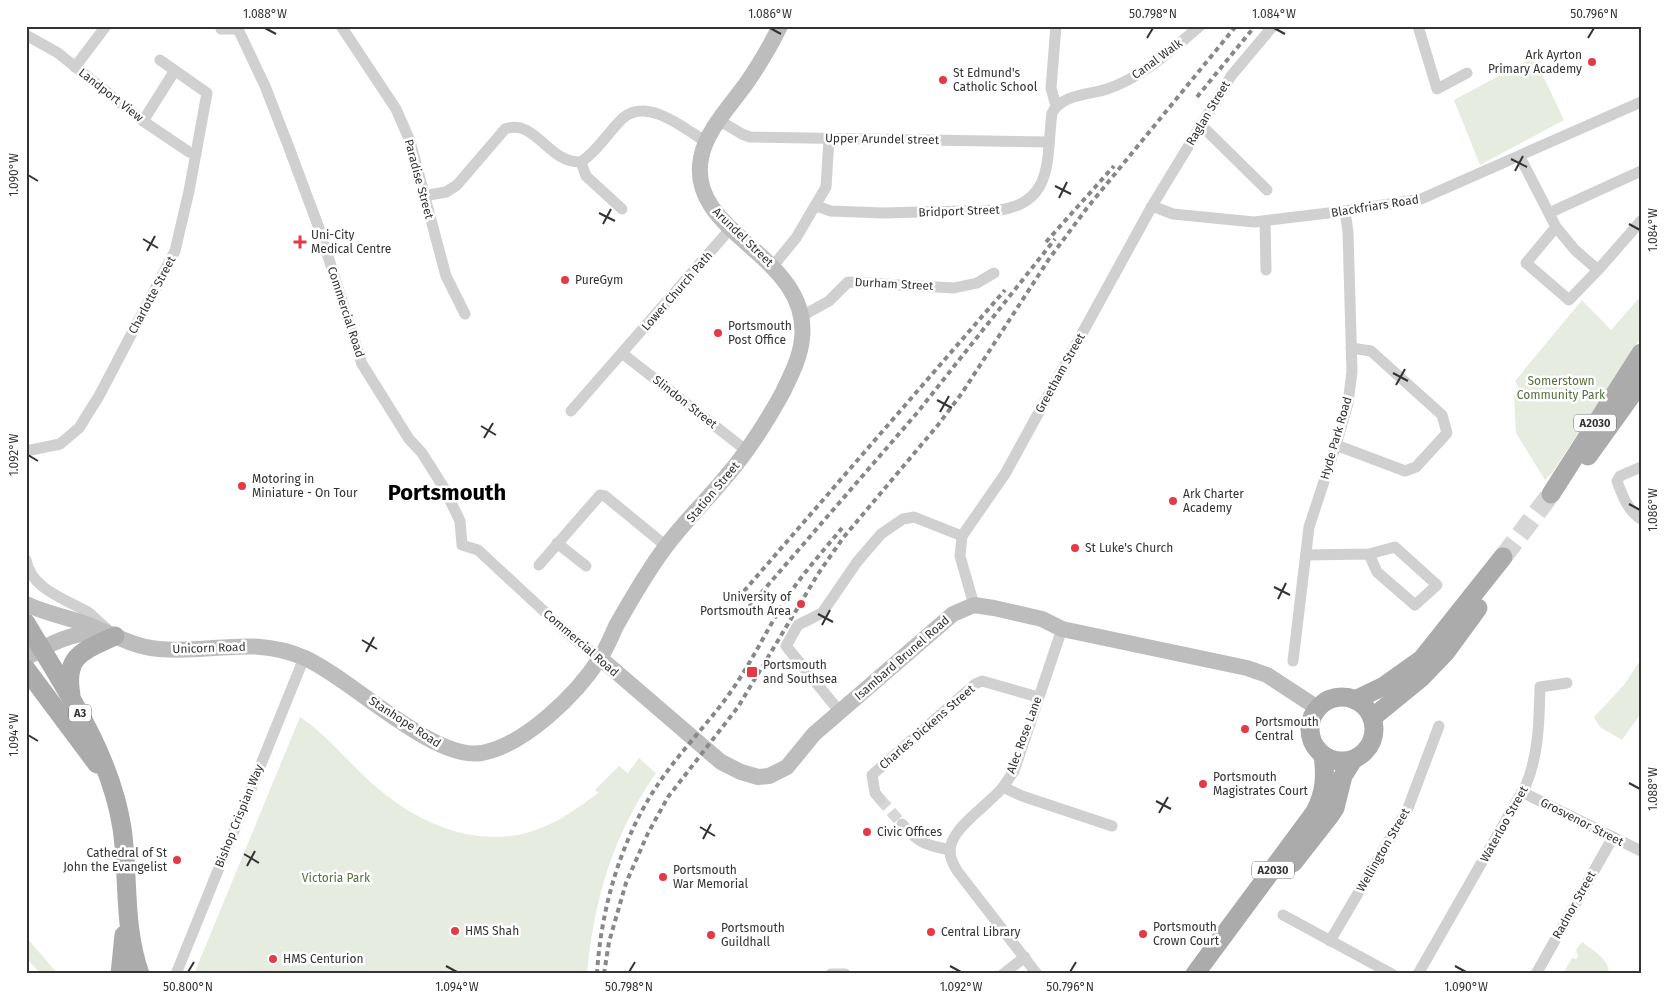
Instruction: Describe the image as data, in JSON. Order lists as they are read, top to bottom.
{
  "streets": {
    "main road": ["A2030", "A3"],
    "street": [
      "Canal Walk",
      "Landport View",
      "Raglan Street",
      "Upper Arundel street",
      "Paradise Street",
      "Blackfriars Road",
      "Bridport Street",
      "Arundel Street",
      "Durham Street",
      "Lower Church Path",
      "Charlotte Street",
      "Commercial Road",
      "Greetham Street",
      "Slindon Street",
      "Hyde Park Road",
      "Station Street",
      "Unicorn Road",
      "Isambard Brunel Road",
      "Stanhope Road",
      "Charles Dickens Street",
      "Alec Rose Lane",
      "Bishop Crispian Way",
      "Grosvenor Street",
      "Waterloo Street",
      "Wellington Street",
      "Radnor Street"
    ]
  },
  "crossings": [
    ["Canal Walk", "Bridport Street"],
    ["Landport View", "Charlotte Street"],
    ["Raglan Street", "Blackfriars Road"],
    ["Raglan Street", "Greetham Street"],
    ["Upper Arundel street", "Bridport Street"],
    ["Upper Arundel street", "Arundel Street"],
    ["Blackfriars Road", "Greetham Street"],
    ["Blackfriars Road", "Hyde Park Road"],
    ["Arundel Street", "Durham Street"],
    ["Arundel Street", "Lower Church Path"],
    ["Arundel Street", "Station Street"],
    ["Durham Street", "Station Street"],
    ["Lower Church Path", "Slindon Street"],
    ["Commercial Road", "Station Street"],
    ["Commercial Road", "Isambard Brunel Road"],
    ["Commercial Road", "Stanhope Road"],
    ["Slindon Street", "Station Street"],
    ["Station Street", "Stanhope Road"],
    ["Unicorn Road", "A3"],
    ["Unicorn Road", "Stanhope Road"],
    ["Unicorn Road", "Bishop Crispian Way"],
    ["Stanhope Road", "Bishop Crispian Way"],
    ["Charles Dickens Street", "Alec Rose Lane"],
    ["Grosvenor Street", "Waterloo Street"],
    ["Grosvenor Street", "Radnor Street"]
  ],
  "districts": ["Portsmouth"],
  "parks": ["Somerstown Community Park", "Victoria Park"],
  "places": {
    "other": [
      "Ark Ayrton Primary Academy",
      "St Edmund's Catholic School",
      "PureGym",
      "Portsmouth Post Office",
      "Motoring in Miniature - On Tour",
      "Ark Charter Academy",
      "St Luke's Church",
      "University of Portsmouth Area",
      "Portsmouth Central",
      "Portsmouth Magistrates Court",
      "Civic Offices",
      "Cathedral of St John the Evangelist",
      "Portsmouth War Memorial",
      "HMS Shah",
      "Central Library",
      "Portsmouth Crown Court",
      "Portsmouth Guildhall",
      "HMS Centurion"
    ],
    "health": ["Uni-City Medical Centre"],
    "transit": ["Portsmouth and Southsea"]
  },
  "coordinates": [
    "1.088°W",
    "1.086°W",
    "50.798°N",
    "1.084°W",
    "50.796°N",
    "1.090°W",
    "1.092°W",
    "1.094°W",
    "50.800°N"
  ]
}
